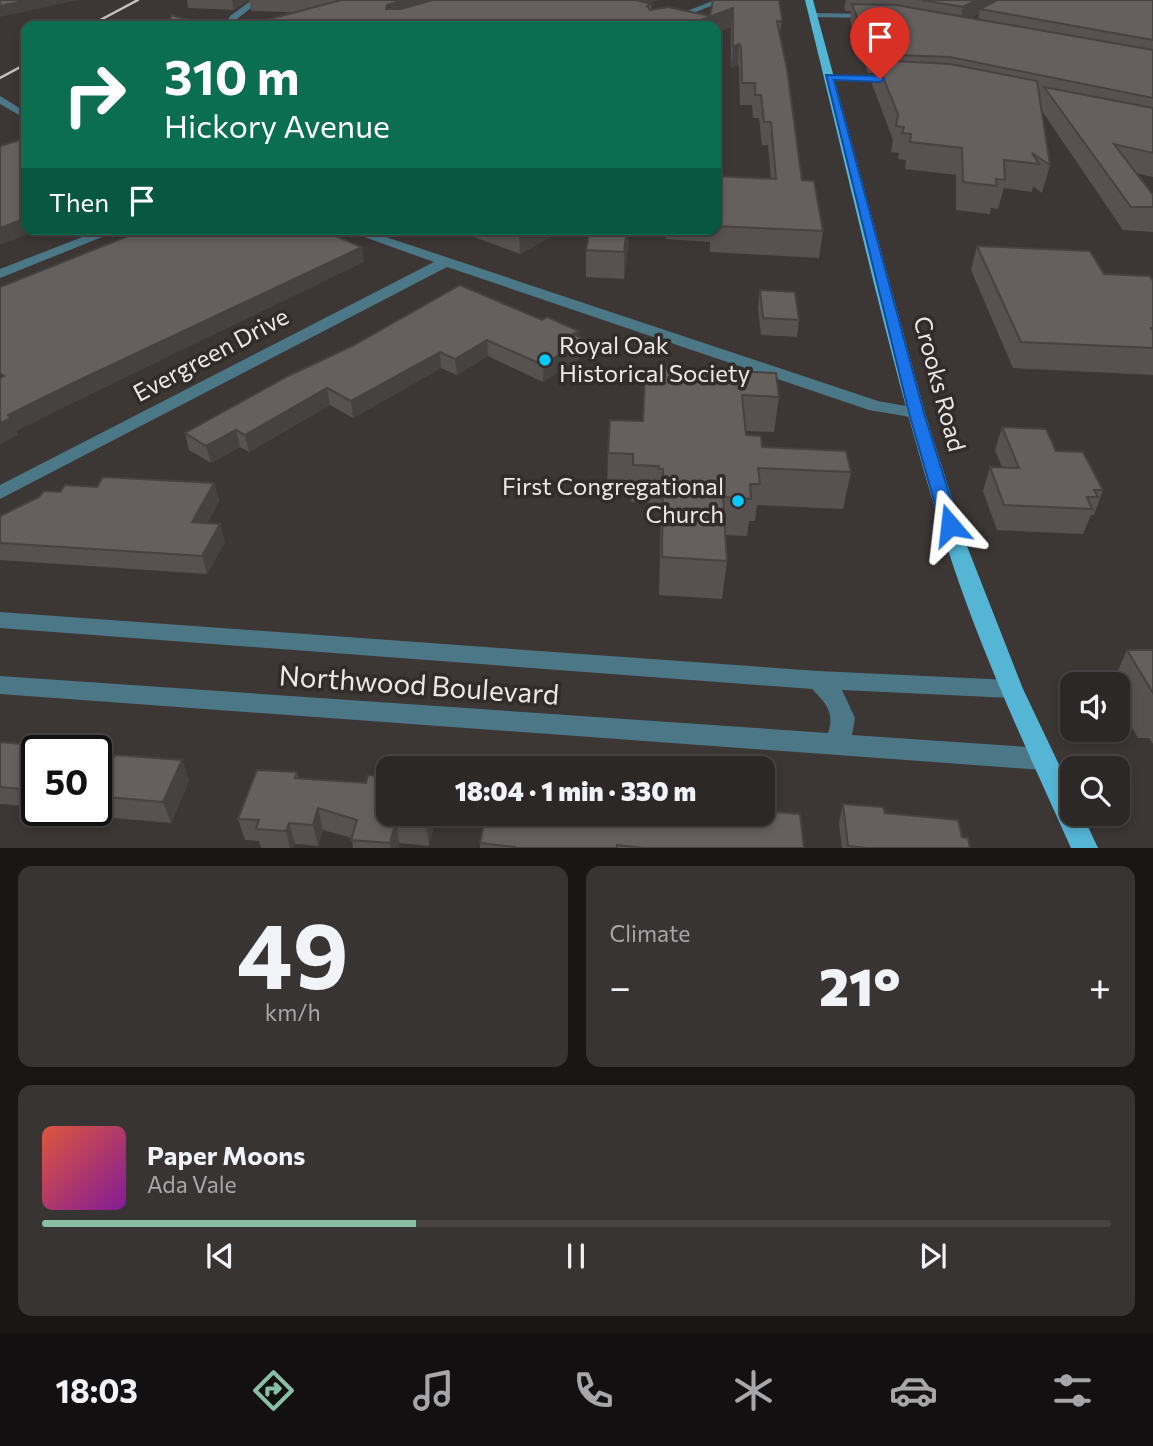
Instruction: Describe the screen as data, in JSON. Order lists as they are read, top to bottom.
{
  "streets": {
    "main road": ["Crooks Road"],
    "street": ["Evergreen Drive", "Northwood Boulevard"]
  },
  "crossings": [
    ["Crooks Road", "Northwood Boulevard"]
  ],
  "places": ["Royal Oak Historical Society", "First Congregational Church"],
  "page": {
    "turn": ["310 m", "Hickory Avenue"],
    "then": "Then",
    "limit": "50",
    "trip": "18:04 · 1 min · 330 m",
    "tile": [
      ["49", "km/h"],
      "Climate"
    ],
    "heat": ["−", "21°", "+"],
    "song": ["Paper Moons", "Ada Vale"],
    "tabs": "18:03"
  }
}
